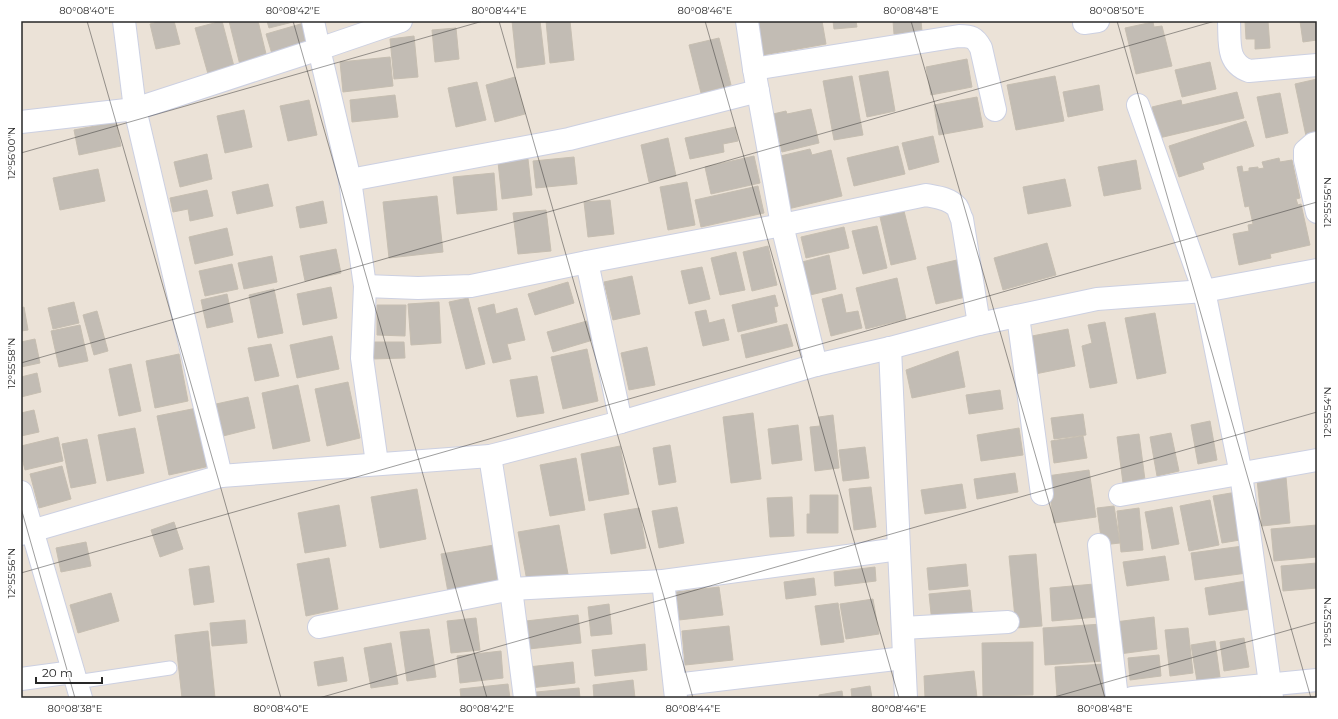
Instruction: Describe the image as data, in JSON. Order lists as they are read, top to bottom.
{
  "scale_bar": "20 m",
  "coordinates": [
    "80°08'40\"E",
    "80°08'42\"E",
    "80°08'44\"E",
    "80°08'46\"E",
    "80°08'48\"E",
    "80°08'50\"E",
    "12°56'00\"N",
    "12°55'56\"N",
    "12°55'58\"N",
    "12°55'54\"N",
    "12°55'52\"N",
    "80°08'38\"E"
  ]
}
